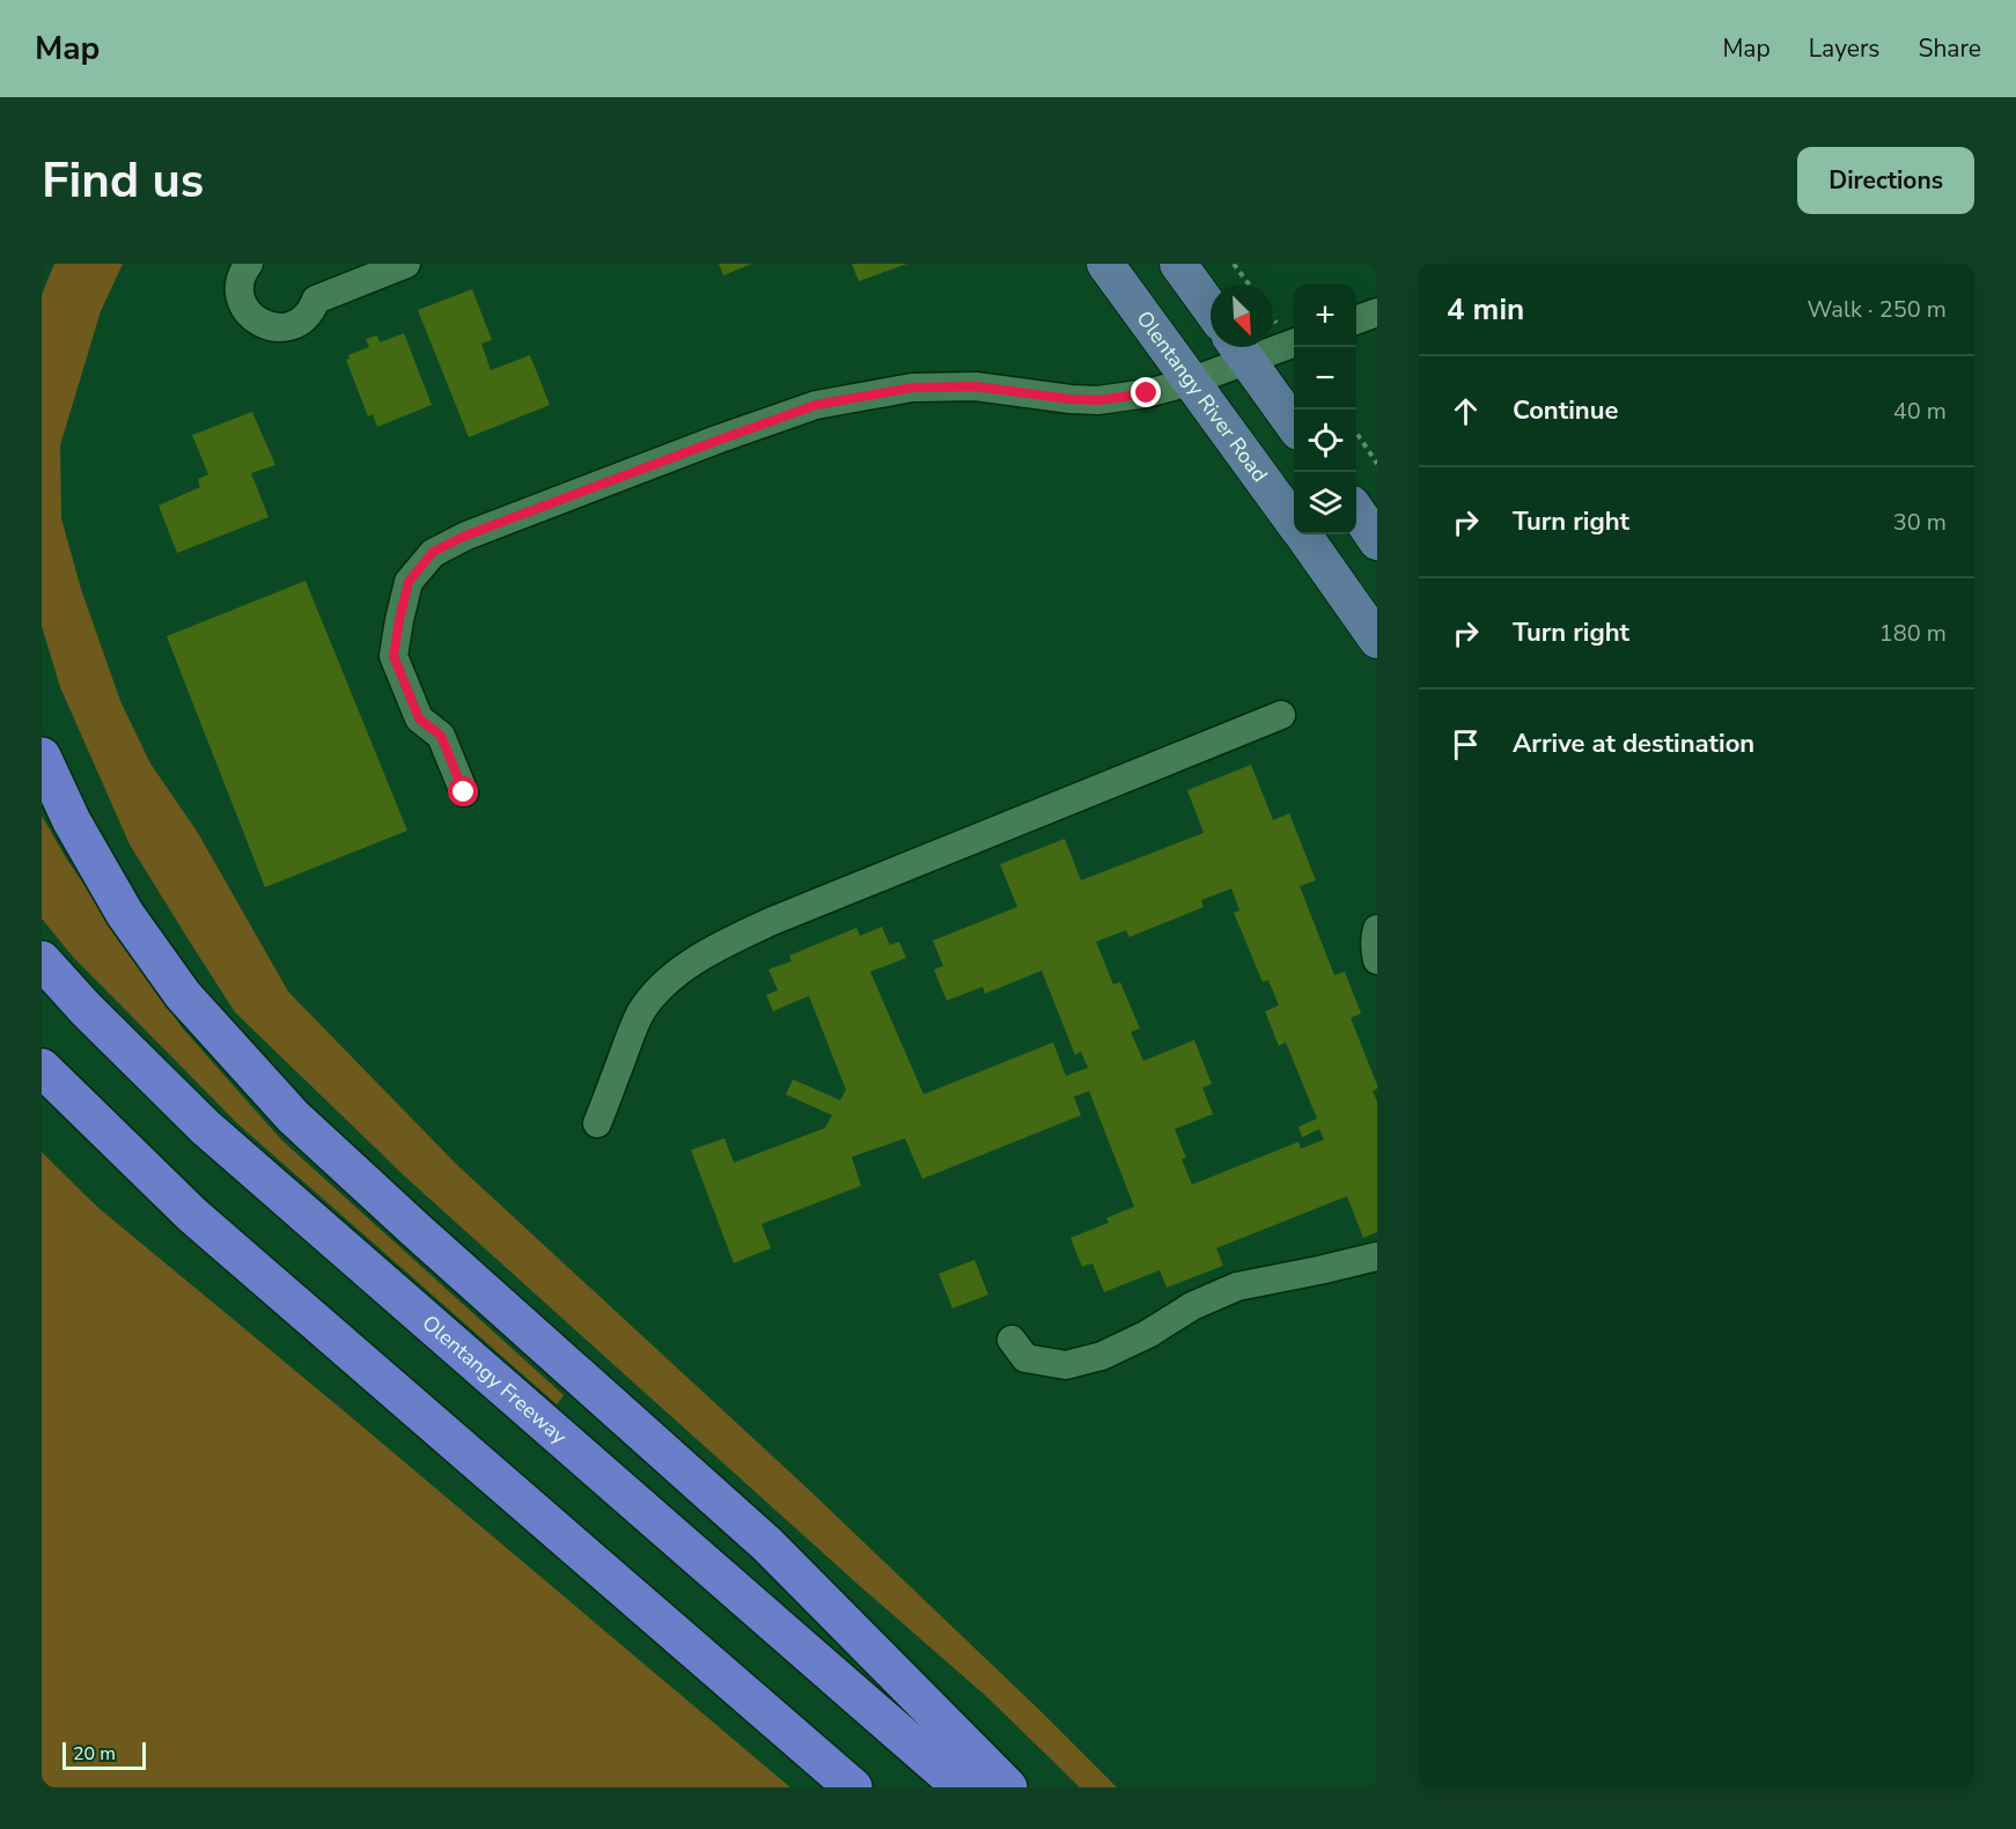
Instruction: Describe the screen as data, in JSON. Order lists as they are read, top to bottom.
{
  "streets": {
    "highway": ["Olentangy Freeway"],
    "main road": ["Olentangy River Road"]
  },
  "scale_bar": "20 m",
  "north": "bottom right",
  "page": {
    "header": "Map",
    "nav": ["Map", "Layers", "Share"],
    "buttons": "Directions",
    "title": "Find us",
    "heading": ["4 min", "Walk · 250 m"],
    "map_buttons": ["+", "−"],
    "list": [
      ["Continue", "40 m"],
      ["Turn right", "30 m"],
      ["Turn right", "180 m"],
      "Arrive at destination"
    ],
    "scale": "20 m"
  }
}
